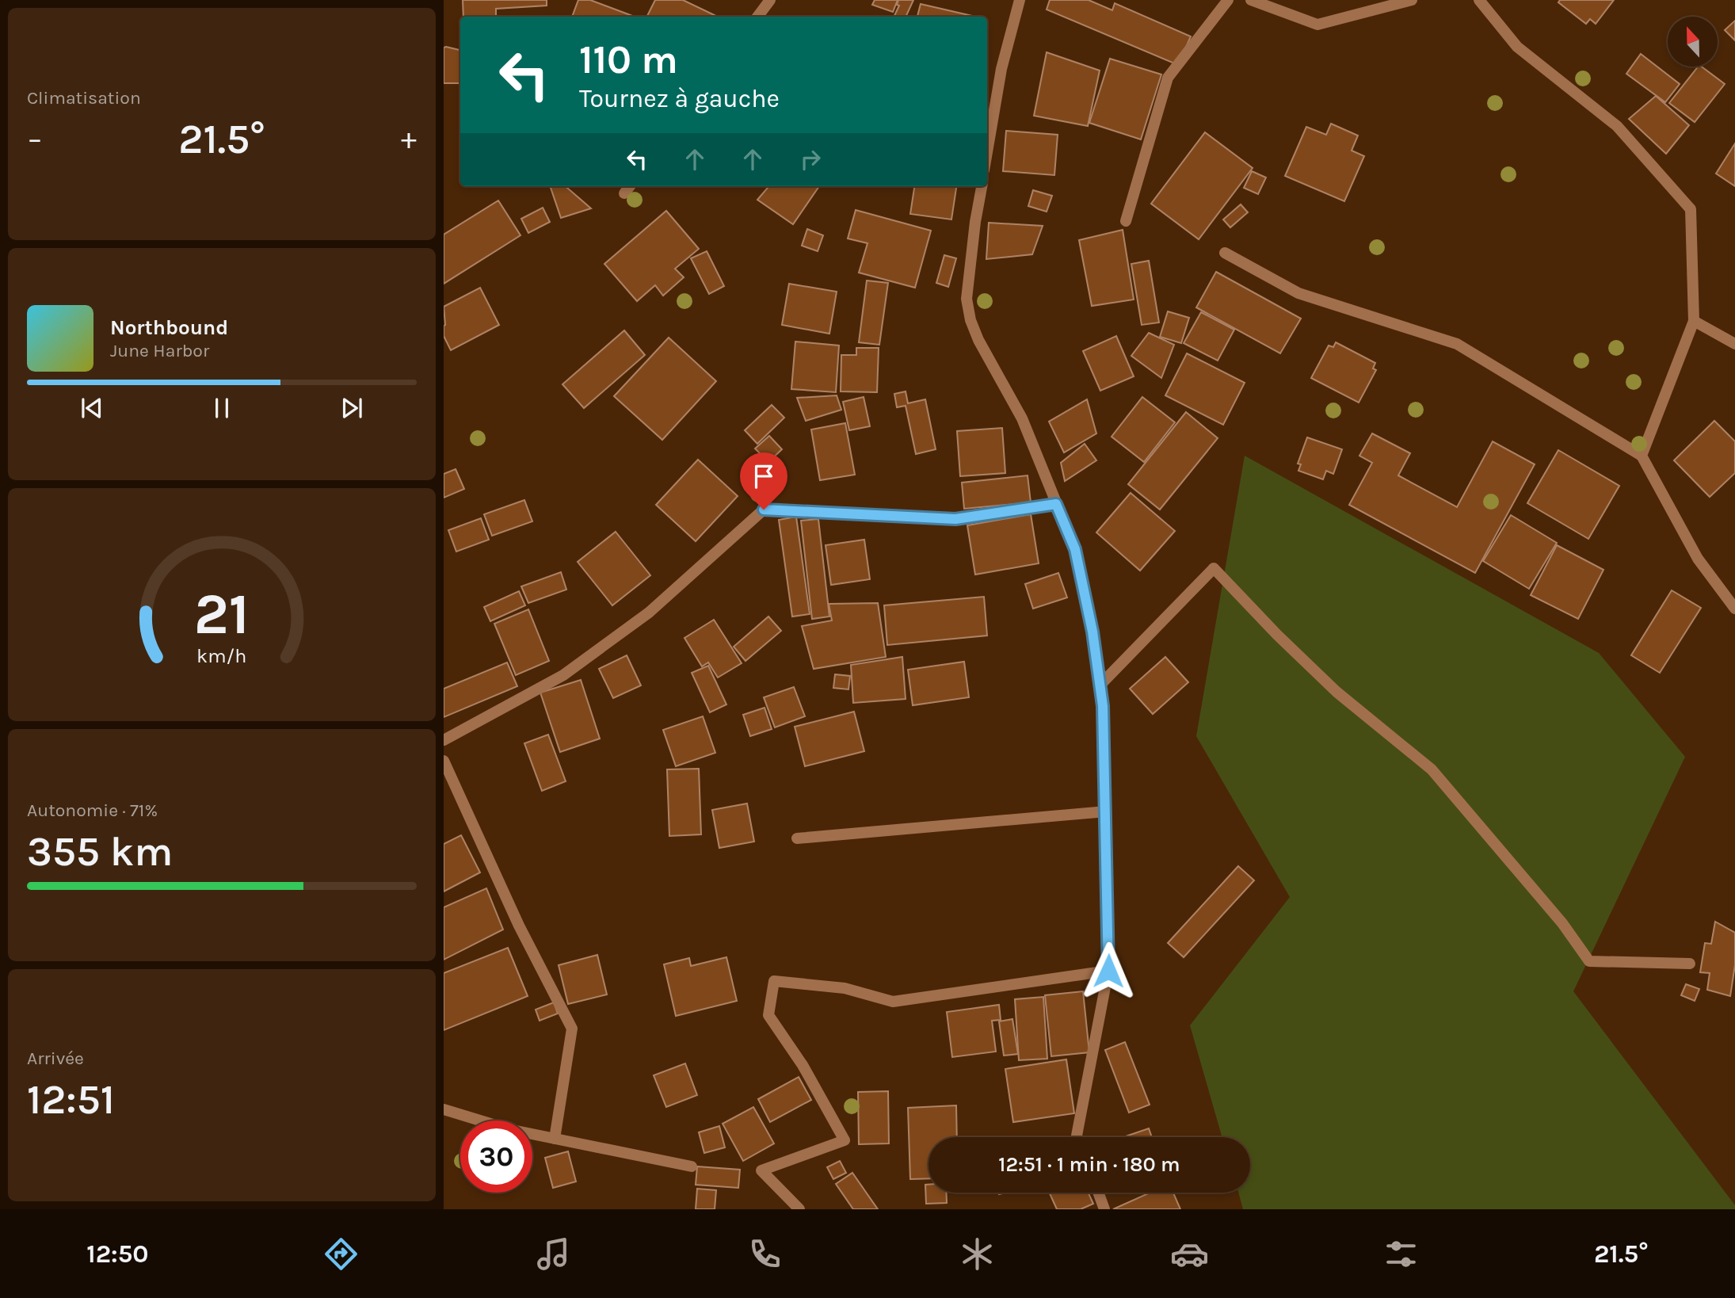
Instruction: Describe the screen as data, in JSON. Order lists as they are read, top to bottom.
{
  "north": "top",
  "page": {
    "tile": [
      "Climatisation",
      ["Autonomie · 71%", "355 km"],
      ["Arrivée", "12:51"]
    ],
    "turn": ["110 m", "Tournez à gauche"],
    "heat": ["−", "21.5°", "+"],
    "song": ["Northbound", "June Harbor"],
    "limit": "30",
    "trip": "12:51 · 1 min · 180 m",
    "tabs": ["12:50", "21.5°"],
    "gauge": ["21", "km/h"]
  }
}
